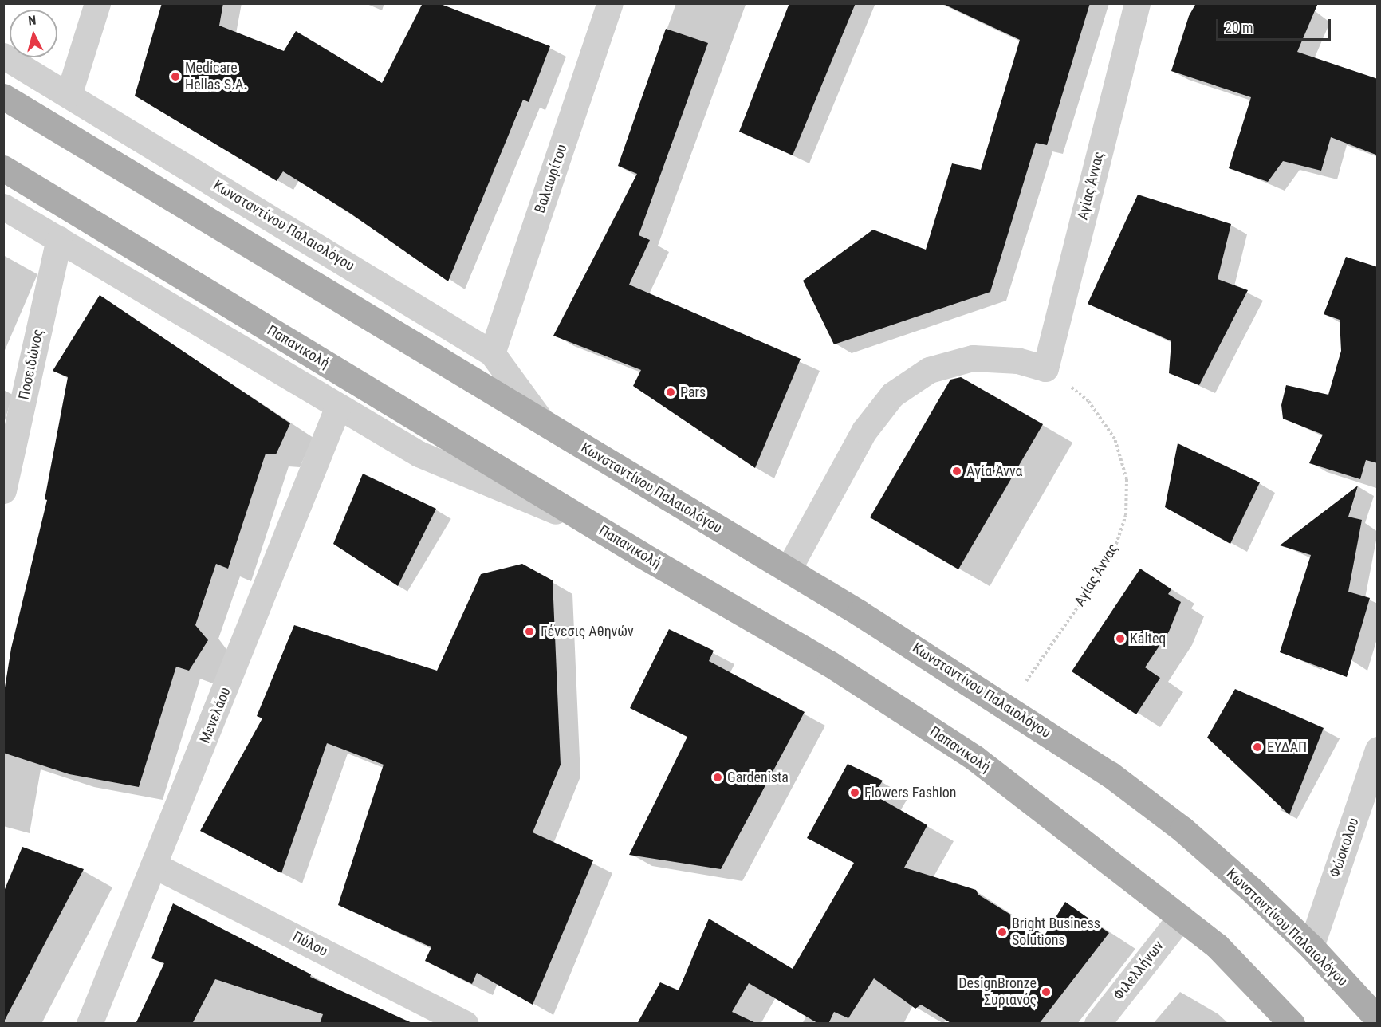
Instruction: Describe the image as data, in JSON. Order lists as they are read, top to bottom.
{
  "streets": {
    "main road": ["Κωνσταντίνου Παλαιολόγου", "Παπανικολή"],
    "street": [
      "Βαλαωρίτου",
      "Αγίας Άννας",
      "Ποσειδώνος",
      "Μενελάου",
      "Φώσκολου",
      "Πύλου",
      "Φιλελλήνων"
    ]
  },
  "crossings": [
    ["Βαλαωρίτου", "Κωνσταντίνου Παλαιολόγου"],
    ["Αγίας Άννας", "Κωνσταντίνου Παλαιολόγου"],
    ["Κωνσταντίνου Παλαιολόγου", "Φώσκολου"],
    ["Παπανικολή", "Ποσειδώνος"],
    ["Παπανικολή", "Μενελάου"],
    ["Παπανικολή", "Φιλελλήνων"],
    ["Μενελάου", "Πύλου"]
  ],
  "places": [
    "Medicare Hellas S.A.",
    "Pars",
    "Αγία Άννα",
    "Γένεσις Αθηνών",
    "Kalteq",
    "ΕΥΔΑΠ",
    "Gardenista",
    "Flowers Fashion",
    "Bright Business Solutions",
    "DesignBronze Συριανός"
  ],
  "scale_bar": "20 m",
  "north": "top"
}
